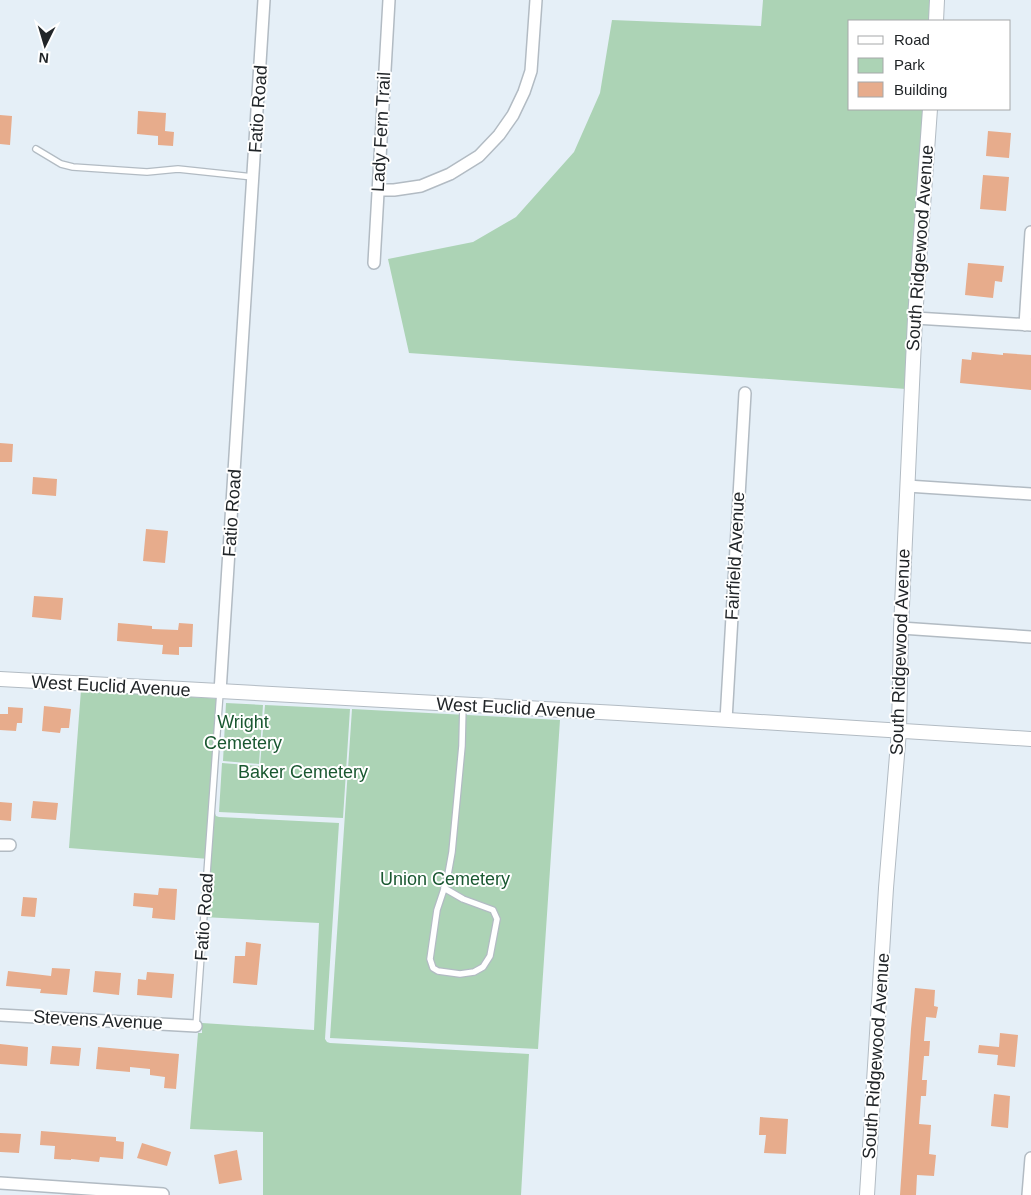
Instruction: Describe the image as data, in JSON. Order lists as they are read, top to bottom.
{
  "streets": {
    "street": [
      "Fatio Road",
      "Lady Fern Trail",
      "South Ridgewood Avenue",
      "Fairfield Avenue",
      "West Euclid Avenue",
      "Stevens Avenue"
    ]
  },
  "crossings": [
    ["Fatio Road", "West Euclid Avenue"],
    ["Fatio Road", "Stevens Avenue"],
    ["South Ridgewood Avenue", "West Euclid Avenue"],
    ["Fairfield Avenue", "West Euclid Avenue"]
  ],
  "parks": ["Wright Cemetery", "Baker Cemetery", "Union Cemetery"],
  "legend": ["Road", "Park", "Building"],
  "north": "bottom"
}
